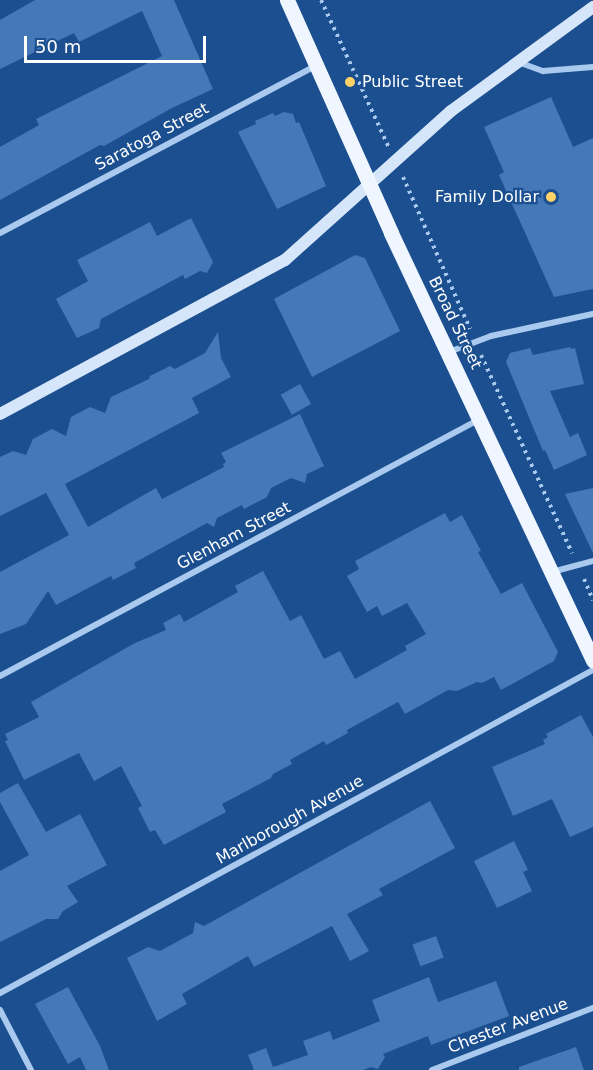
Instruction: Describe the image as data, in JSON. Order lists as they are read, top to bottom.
{
  "streets": {
    "main road": ["Broad Street"],
    "street": [
      "Saratoga Street",
      "Glenham Street",
      "Marlborough Avenue",
      "Chester Avenue"
    ]
  },
  "crossings": [
    ["Saratoga Street", "Broad Street"],
    ["Broad Street", "Glenham Street"]
  ],
  "places": ["Public Street", "Family Dollar"],
  "scale_bar": "50 m"
}
